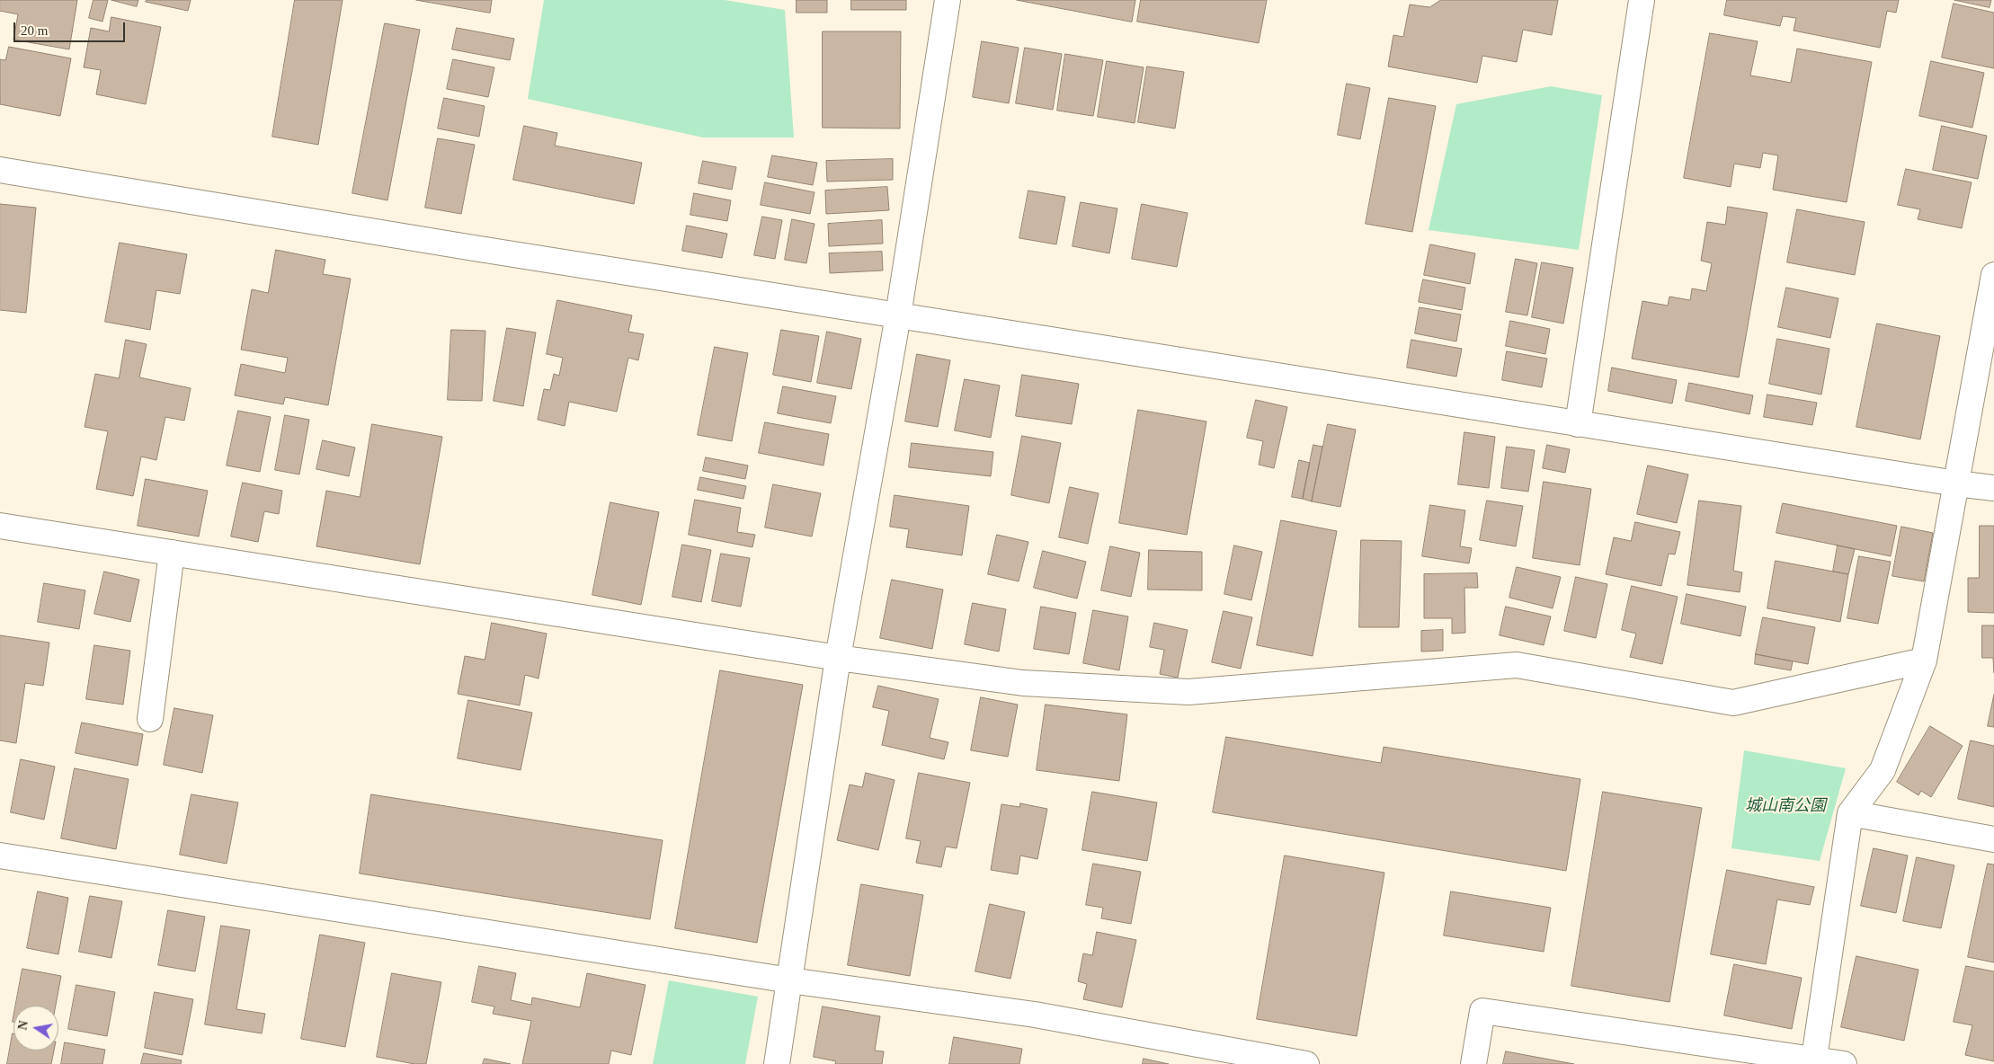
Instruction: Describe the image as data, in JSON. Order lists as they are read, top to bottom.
{
  "parks": ["城山南公園"],
  "scale_bar": "20 m",
  "north": "left"
}
